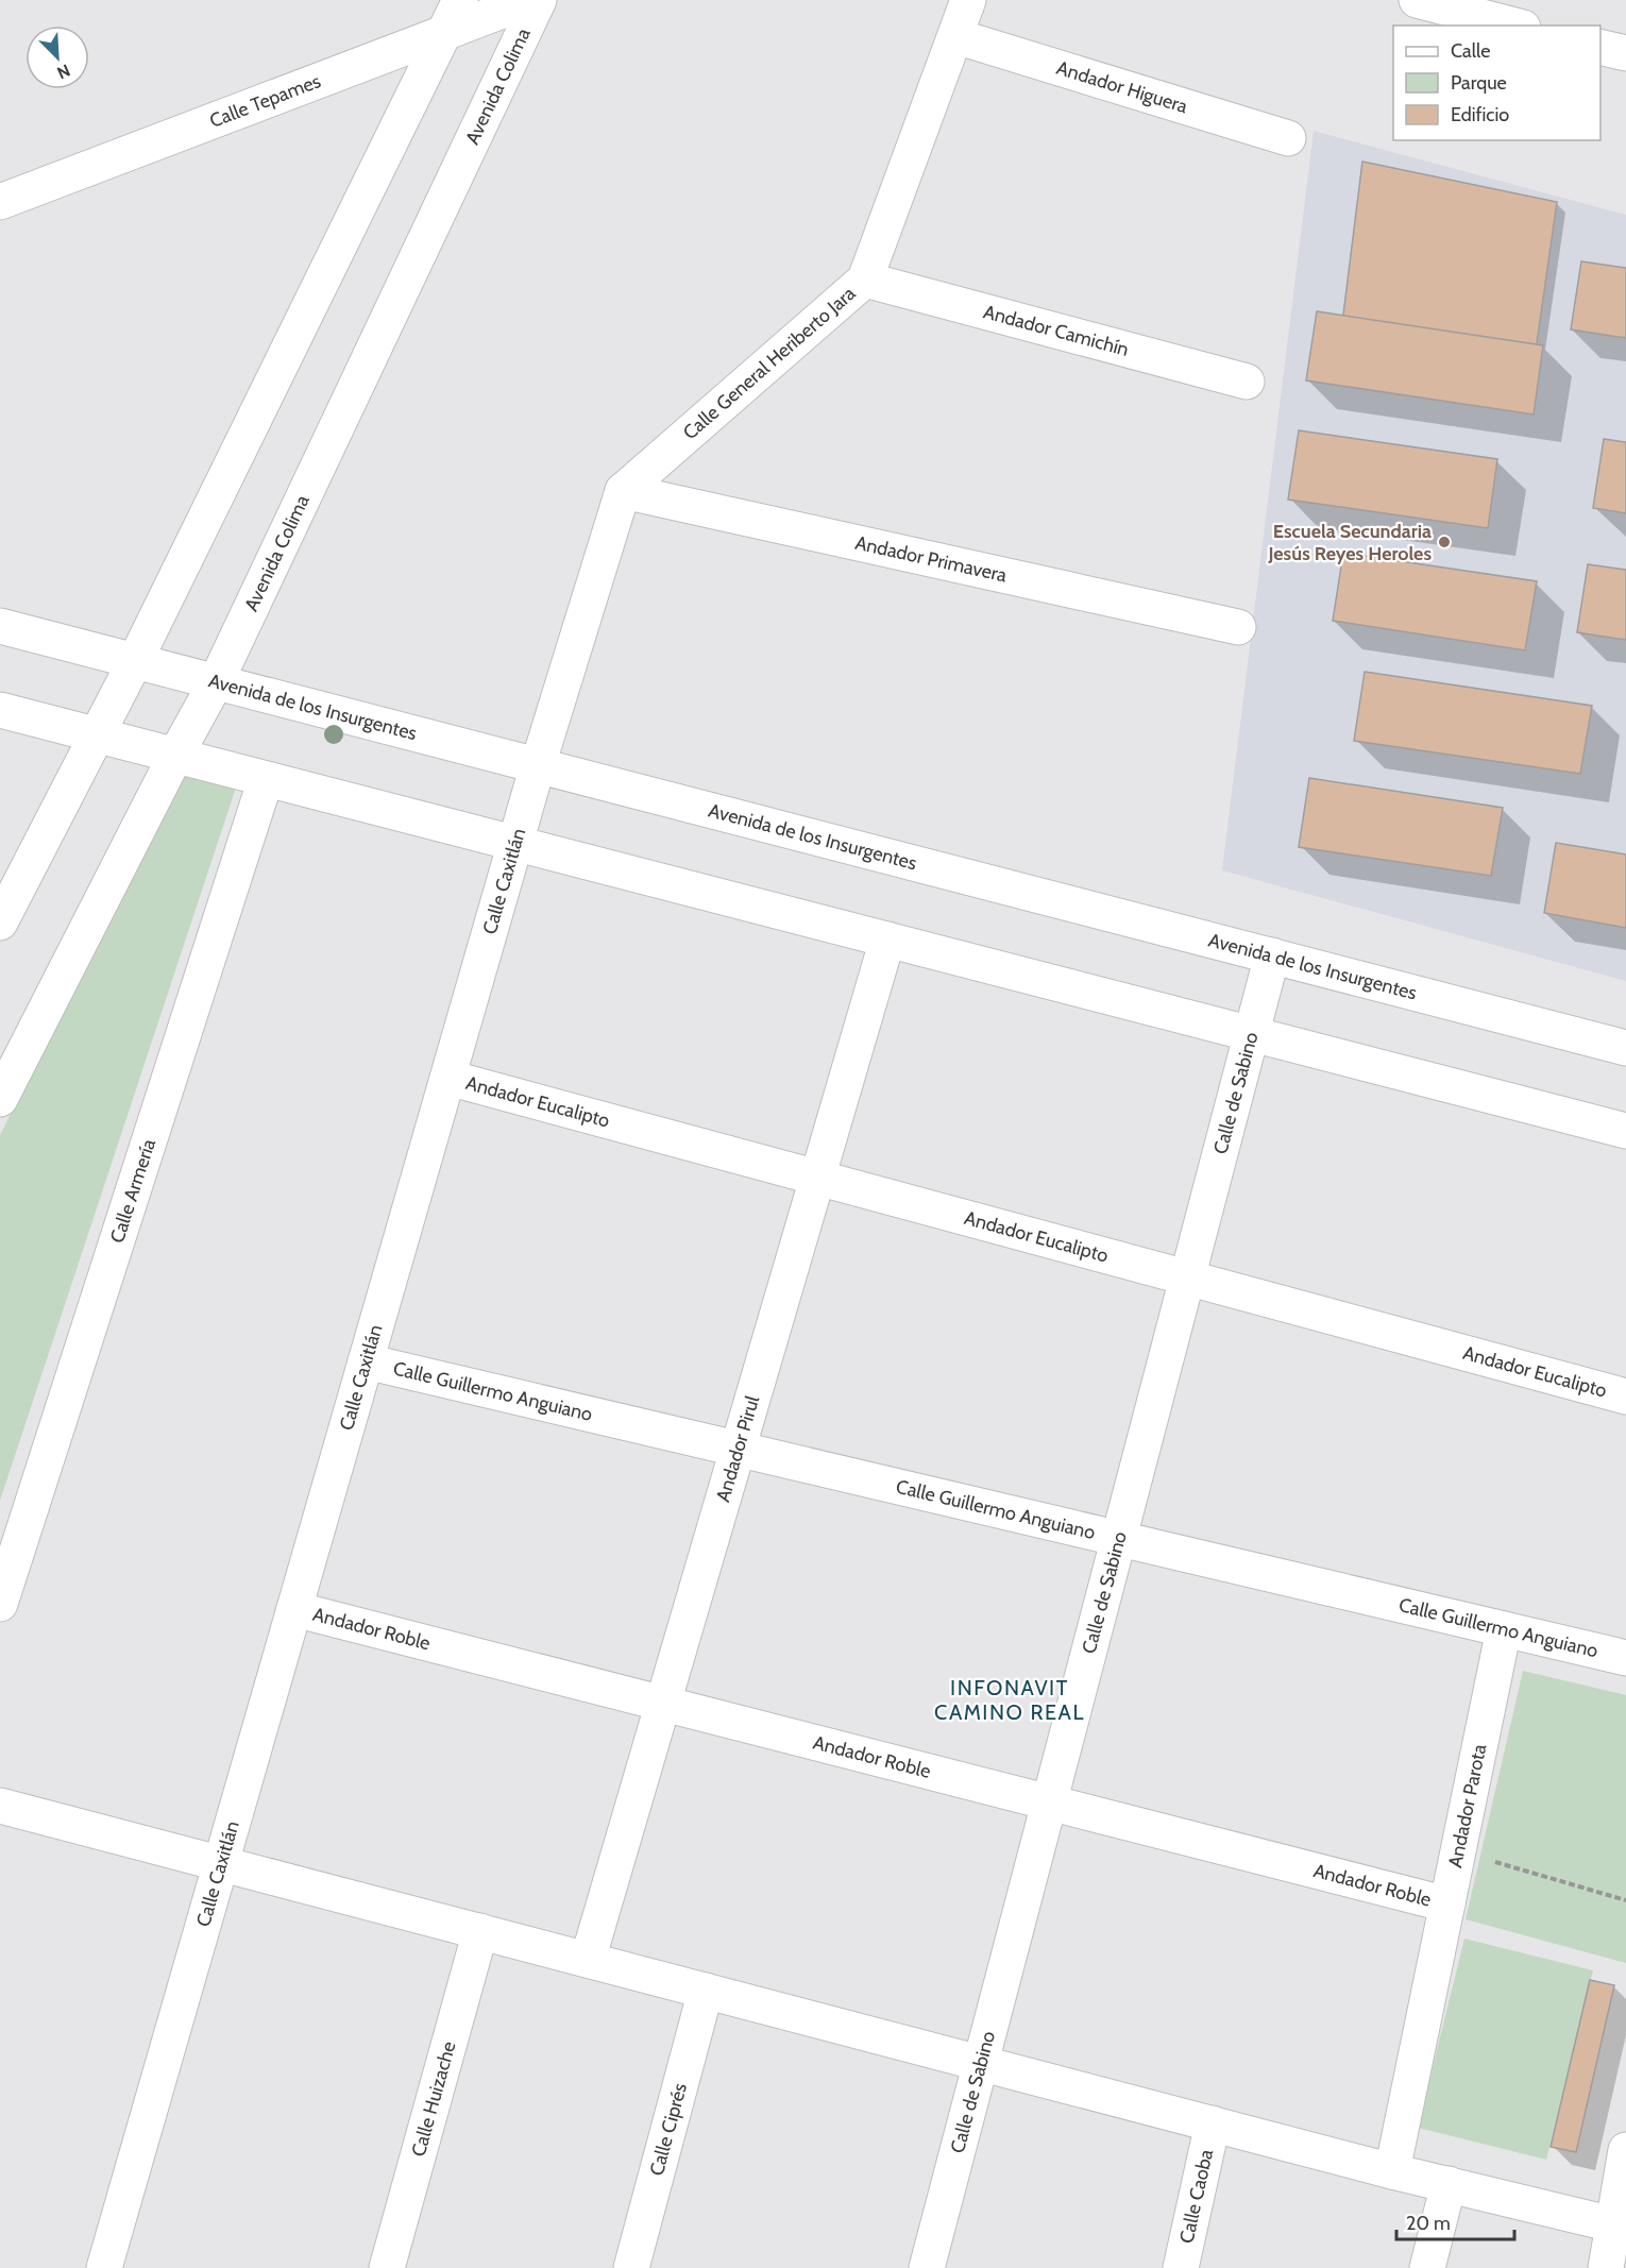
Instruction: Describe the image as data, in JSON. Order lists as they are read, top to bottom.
{
  "streets": {
    "street": [
      "Avenida Colima",
      "Andador Higuera",
      "Calle Tepames",
      "Andador Camichín",
      "Calle General Heriberto Jara",
      "Andador Primavera",
      "Avenida de los Insurgentes",
      "Calle Caxitlán",
      "Calle de Sabino",
      "Andador Eucalipto",
      "Calle Armería",
      "Calle Guillermo Anguiano",
      "Andador Pirul",
      "Andador Roble",
      "Andador Parota",
      "Calle Huizache",
      "Calle Ciprés",
      "Calle Caoba"
    ]
  },
  "crossings": [
    ["Avenida Colima", "Avenida de los Insurgentes"],
    ["Andador Higuera", "Calle General Heriberto Jara"],
    ["Andador Camichín", "Calle General Heriberto Jara"],
    ["Calle General Heriberto Jara", "Andador Primavera"],
    ["Calle General Heriberto Jara", "Calle Caxitlán"],
    ["Andador Primavera", "Calle Caxitlán"],
    ["Avenida de los Insurgentes", "Calle Caxitlán"],
    ["Avenida de los Insurgentes", "Calle de Sabino"],
    ["Calle Caxitlán", "Andador Eucalipto"],
    ["Calle Caxitlán", "Calle Guillermo Anguiano"],
    ["Calle Caxitlán", "Andador Roble"],
    ["Calle de Sabino", "Andador Eucalipto"],
    ["Calle de Sabino", "Calle Guillermo Anguiano"],
    ["Calle de Sabino", "Andador Roble"],
    ["Andador Eucalipto", "Andador Pirul"],
    ["Calle Guillermo Anguiano", "Andador Pirul"],
    ["Calle Guillermo Anguiano", "Andador Parota"],
    ["Andador Pirul", "Andador Roble"],
    ["Andador Roble", "Andador Parota"]
  ],
  "districts": ["INFONAVIT CAMINO REAL"],
  "places": ["Escuela Secundaria Jesús Reyes Heroles"],
  "legend": ["Calle", "Parque", "Edificio"],
  "scale_bar": "20 m",
  "north": "bottom right"
}
